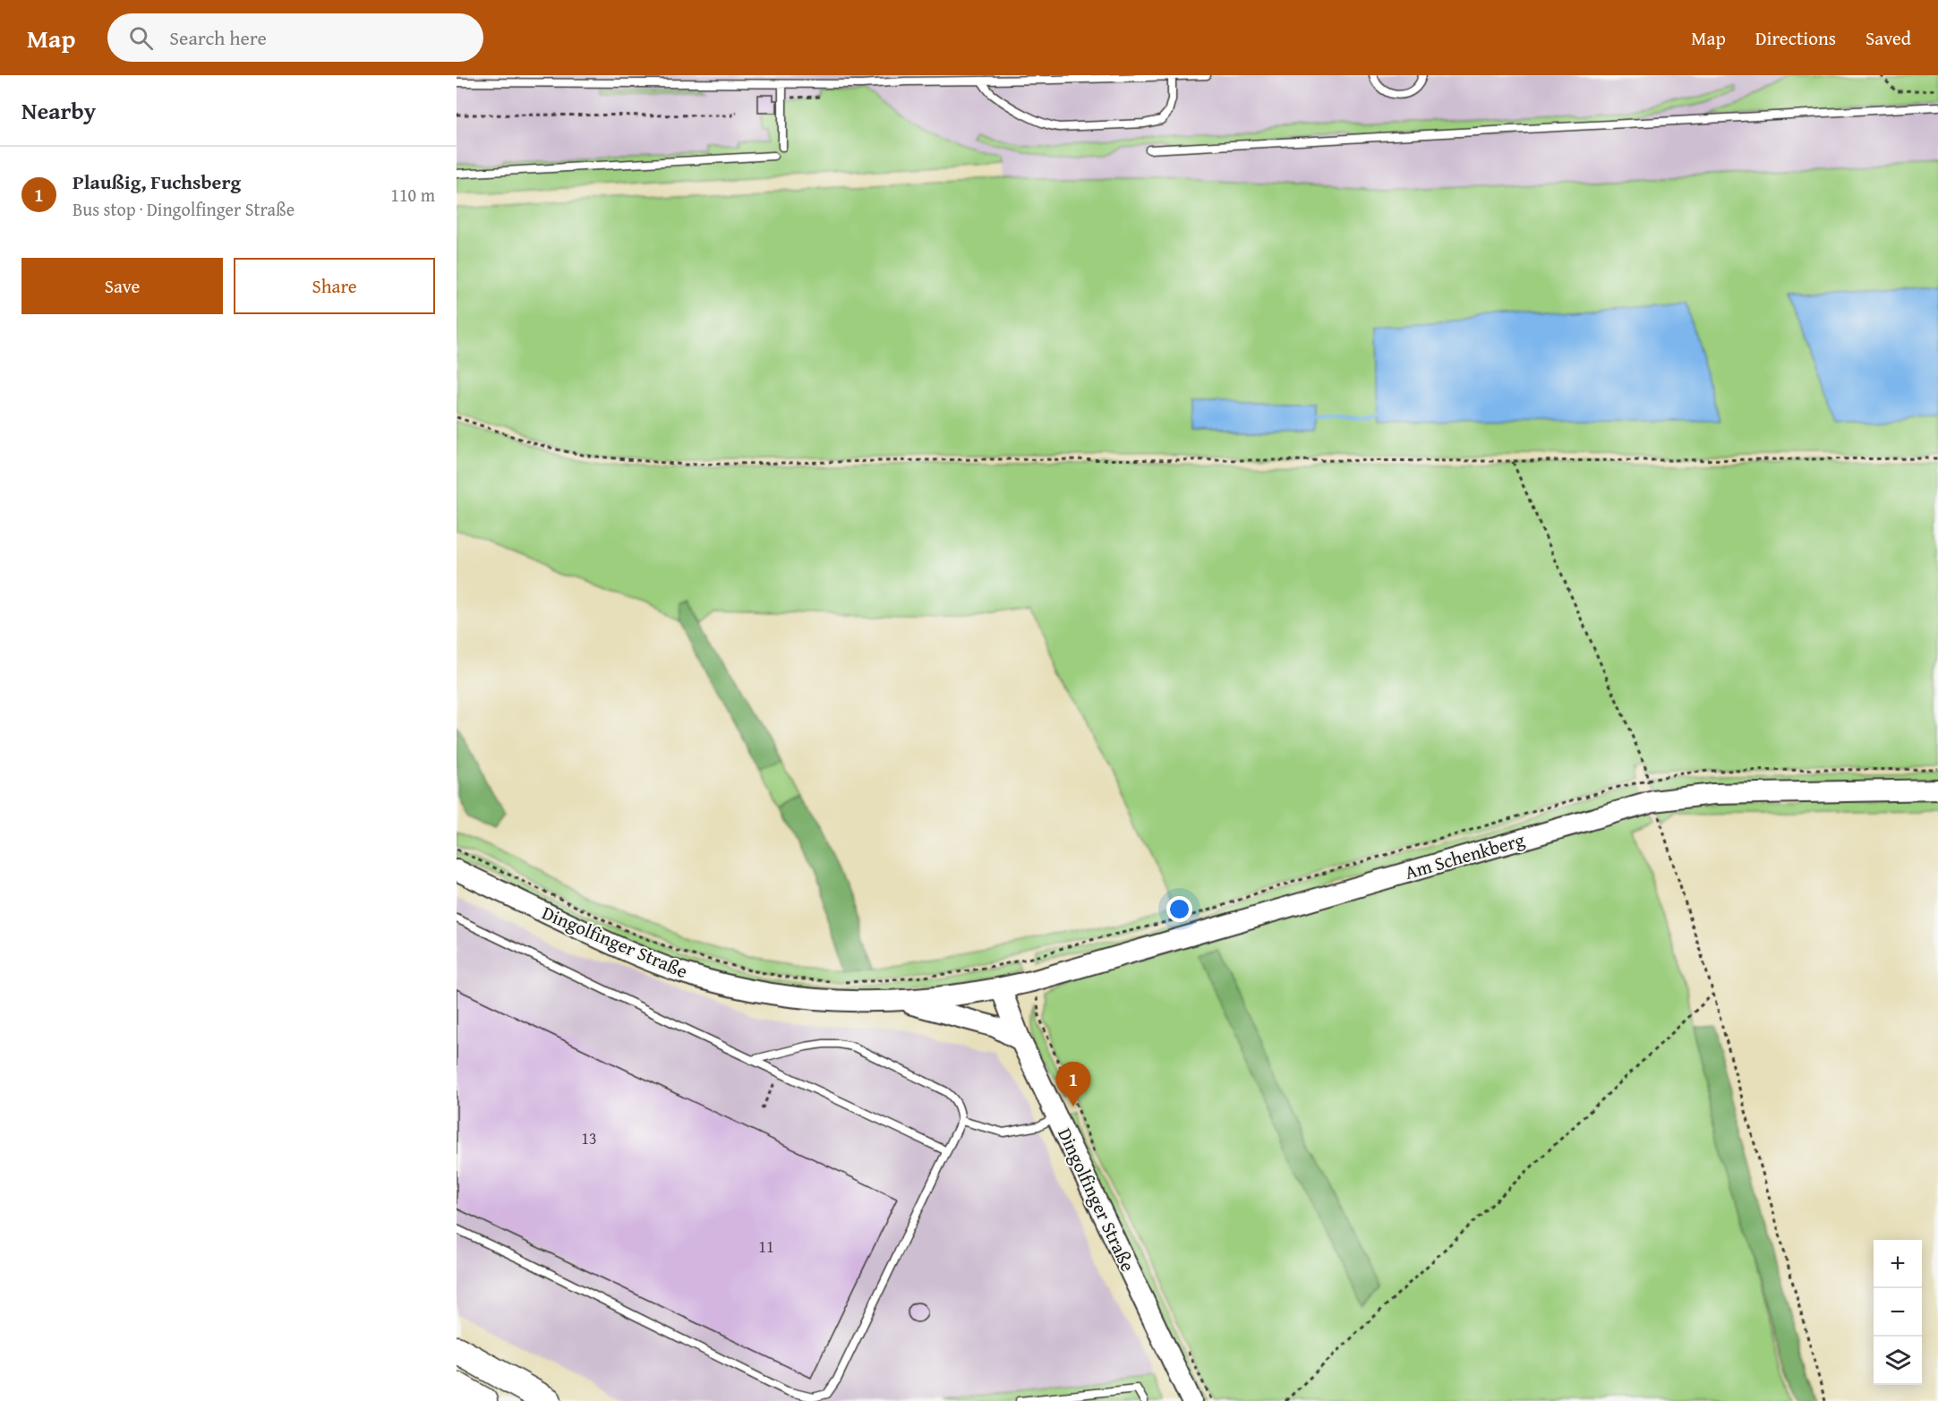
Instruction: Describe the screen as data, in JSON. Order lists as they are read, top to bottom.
{
  "streets": {
    "main road": ["Am Schenkberg", "Dingolfinger Straße"]
  },
  "crossings": [
    ["Am Schenkberg", "Dingolfinger Straße"]
  ],
  "house_numbers": ["13", "11"],
  "page": {
    "header": "Map",
    "search": "Search here",
    "nav": ["Map", "Directions", "Saved"],
    "heading": "Nearby",
    "list": [
      {
        "mark": "1",
        "name": "Plaußig, Fuchsberg",
        "note": "Bus stop · Dingolfinger Straße",
        "value": "110 m"
      }
    ],
    "buttons": ["Save", "Share"],
    "pins": "1",
    "map_buttons": ["+", "−"]
  }
}
